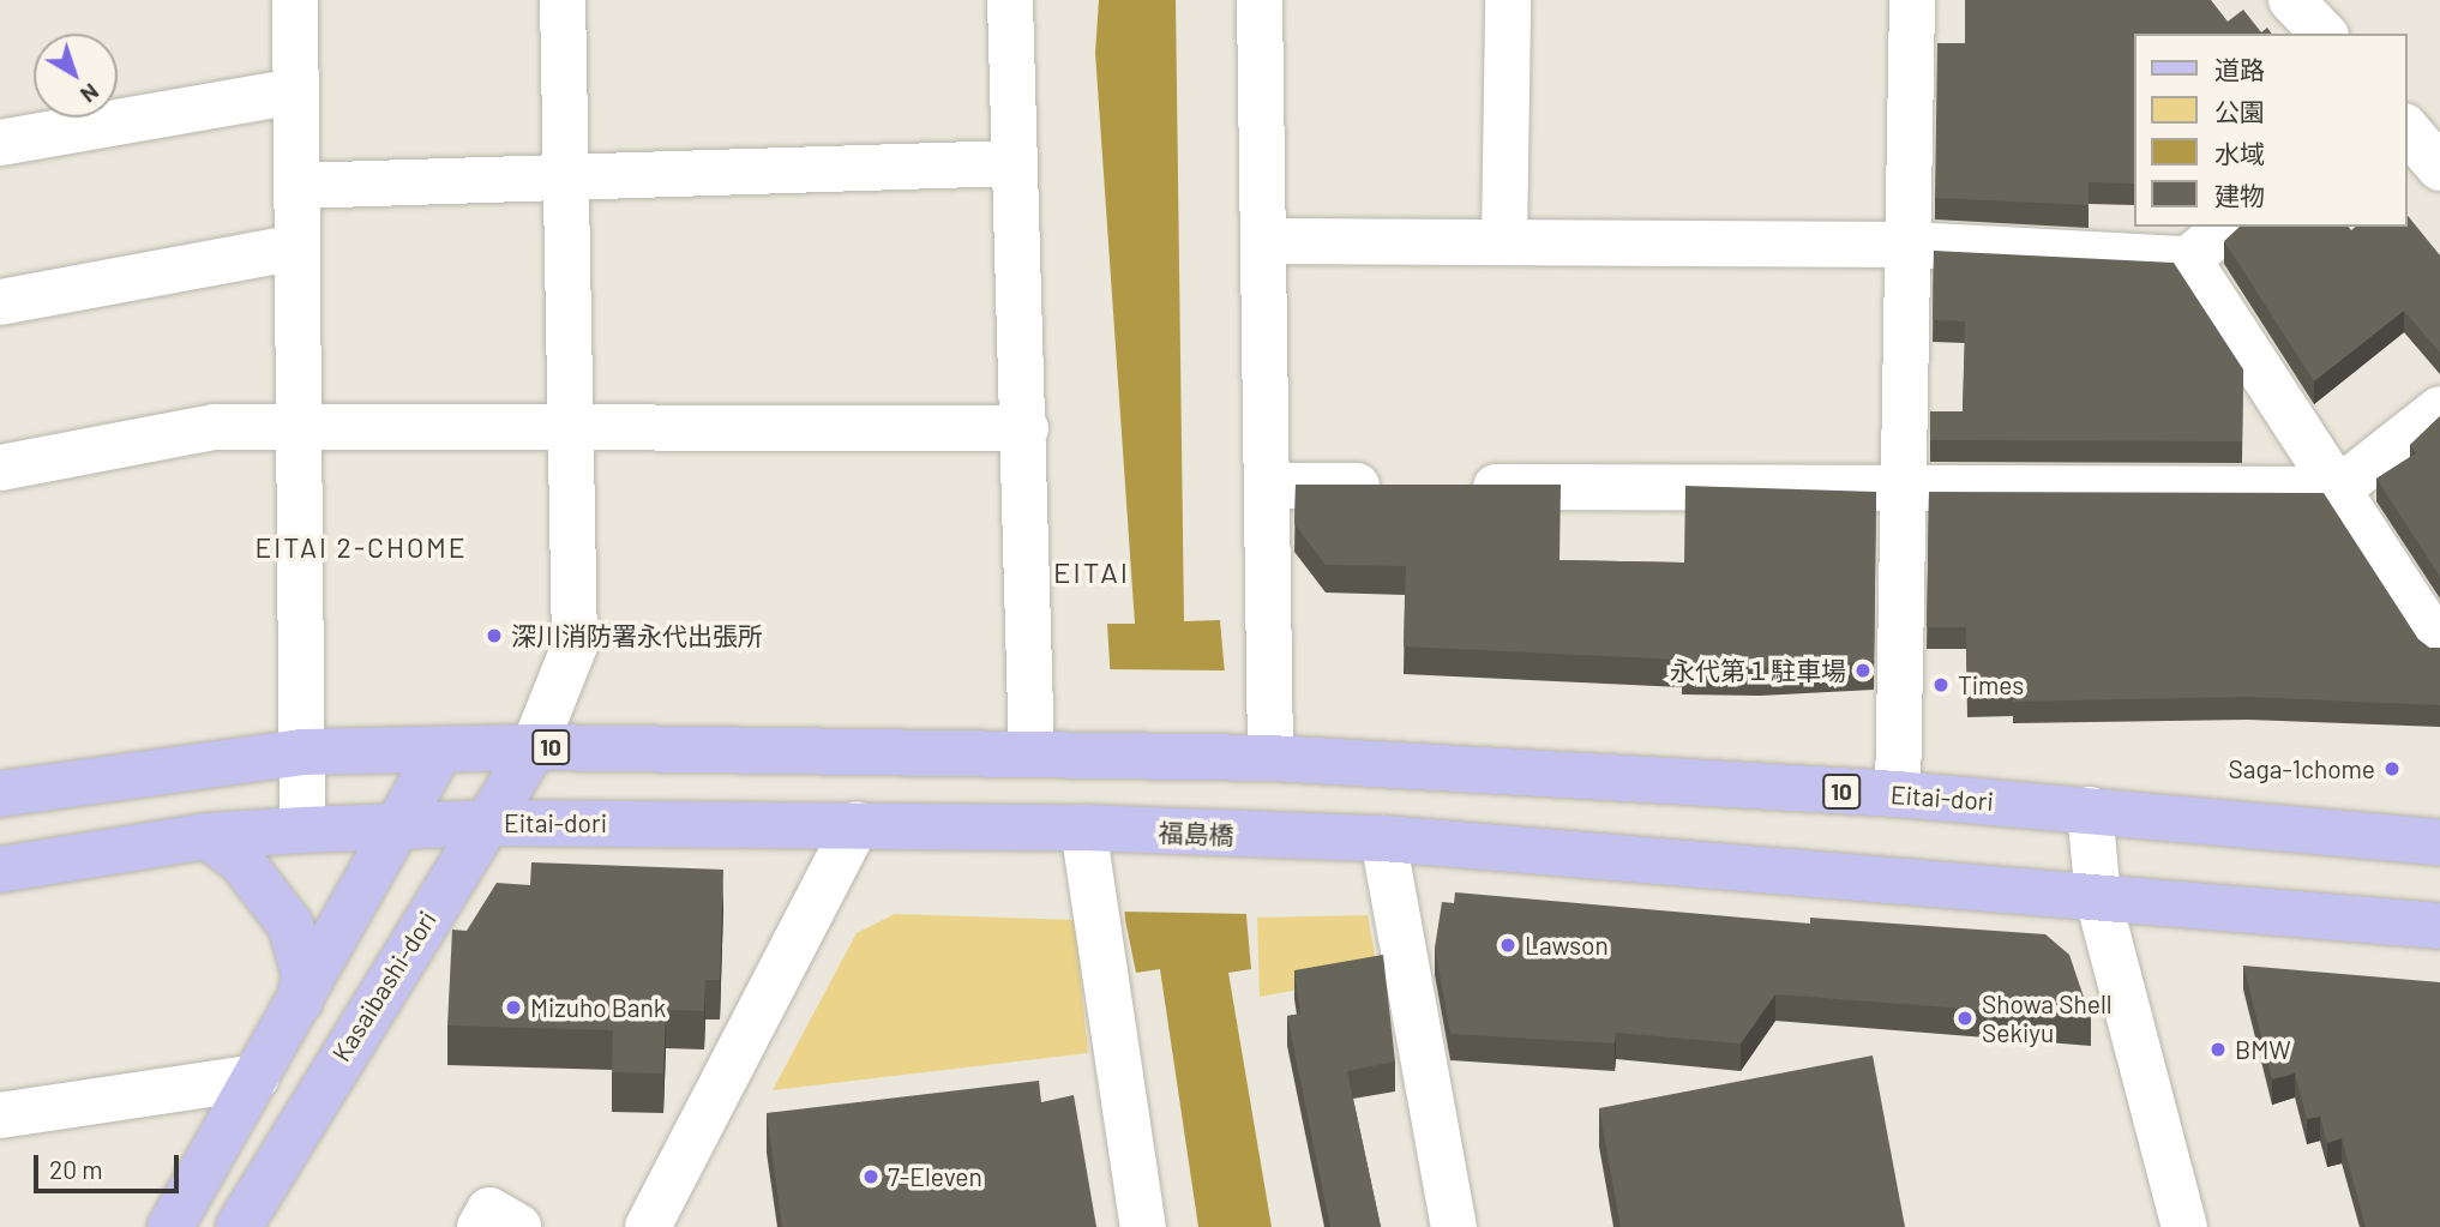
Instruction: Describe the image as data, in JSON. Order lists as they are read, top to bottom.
{
  "streets": {
    "main road": [
      "10",
      "Eitai-dori",
      "福島橋",
      "Kasaibashi-dori"
    ]
  },
  "crossings": [
    ["10", "Eitai-dori"],
    ["10", "Kasaibashi-dori"],
    ["Eitai-dori", "福島橋"],
    ["Eitai-dori", "Kasaibashi-dori"]
  ],
  "districts": ["EITAI 2-CHOME", "EITAI"],
  "places": [
    "深川消防署永代出張所",
    "永代第１駐車場",
    "Times",
    "Saga-1chome",
    "Lawson",
    "Mizuho Bank",
    "Showa Shell Sekiyu",
    "BMW",
    "7-Eleven"
  ],
  "legend": [
    "道路",
    "公園",
    "水域",
    "建物"
  ],
  "scale_bar": "20 m",
  "north": "bottom right"
}
